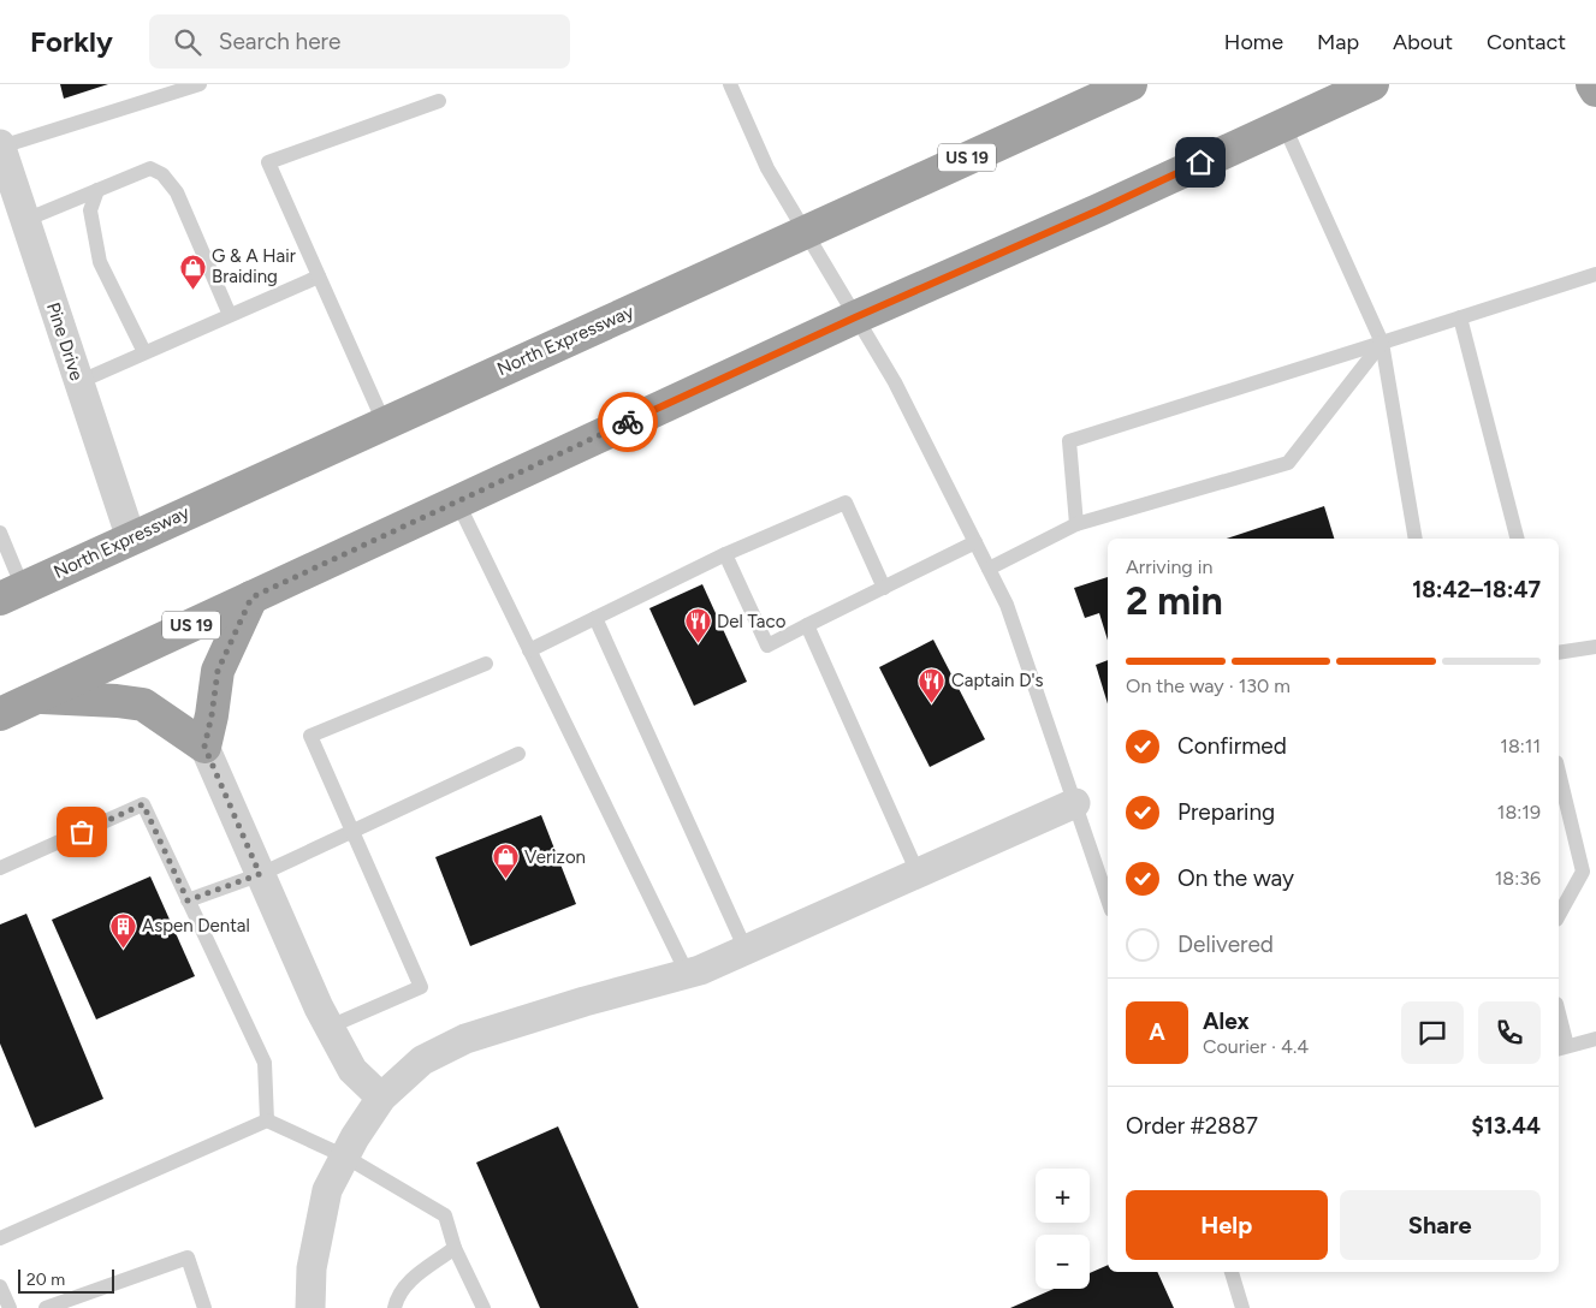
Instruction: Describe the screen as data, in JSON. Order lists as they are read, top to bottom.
{
  "streets": {
    "highway": ["US 19", "North Expressway"],
    "street": ["Pine Drive"]
  },
  "crossings": [
    ["North Expressway", "Pine Drive"]
  ],
  "places": {
    "shop": ["G & A Hair Braiding", "Verizon"],
    "restaurant": ["Del Taco", "Captain D's"],
    "building": ["Aspen Dental"]
  },
  "scale_bar": "20 m",
  "page": {
    "header": "Forkly",
    "search": "Search here",
    "nav": [
      "Home",
      "Map",
      "About",
      "Contact"
    ],
    "heading": ["2 min", "Arriving in", "18:42–18:47"],
    "panel": [
      "Alex",
      "Courier · 4.4",
      "Order #2887",
      "$13.44"
    ],
    "bar": "On the way · 130 m",
    "list": [
      ["Confirmed", "18:11"],
      ["Preparing", "18:19"],
      ["On the way", "18:36"],
      "Delivered"
    ],
    "round": "A",
    "map_buttons": ["+", "−"],
    "buttons": ["Help", "Share"],
    "scale": "20 m"
  }
}
